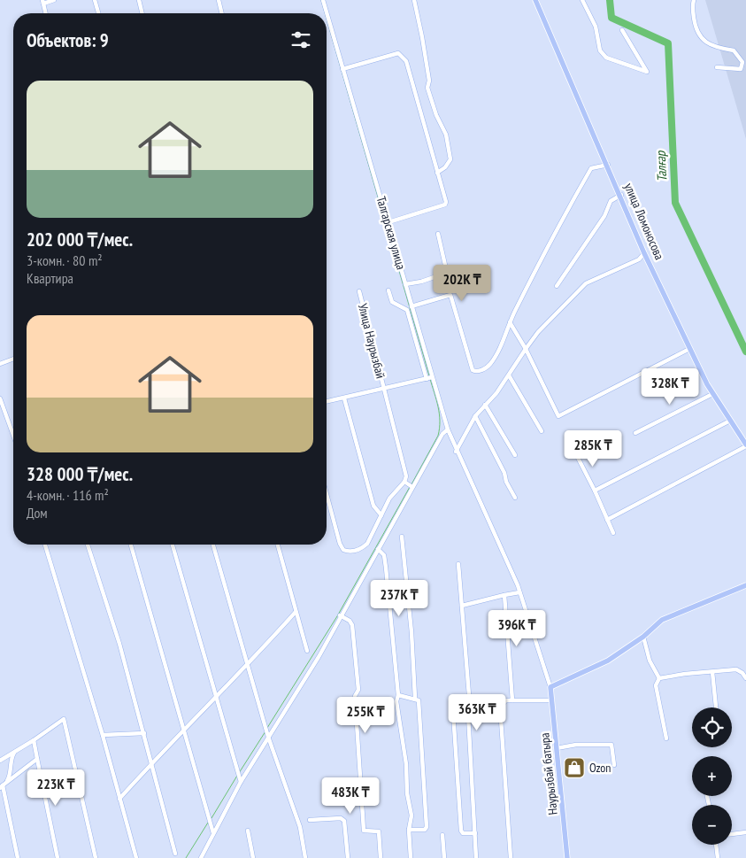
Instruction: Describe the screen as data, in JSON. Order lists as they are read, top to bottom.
{
  "streets": {
    "main road": ["улица Ломоносова", "Наурызбай батыра"],
    "street": ["Талгарская улица", "Улица Наурызбай"]
  },
  "crossings": [
    ["Талгарская улица", "Наурызбай батыра"]
  ],
  "water": ["Талғар"],
  "places": {
    "shop": ["Ozon"]
  },
  "page": {
    "heading": "Объектов: 9",
    "list": [
      {
        "name": "202 000 ₸/мес.",
        "note": "3-комн. · 80 m² · Квартира"
      },
      {
        "name": "328 000 ₸/мес.",
        "note": "4-комн. · 116 m² · Дом"
      }
    ],
    "price": [
      "202K ₸",
      "328K ₸",
      "285K ₸",
      "237K ₸",
      "396K ₸",
      "363K ₸",
      "255K ₸",
      "223K ₸",
      "483K ₸"
    ],
    "map_buttons": ["+", "−"]
  }
}
